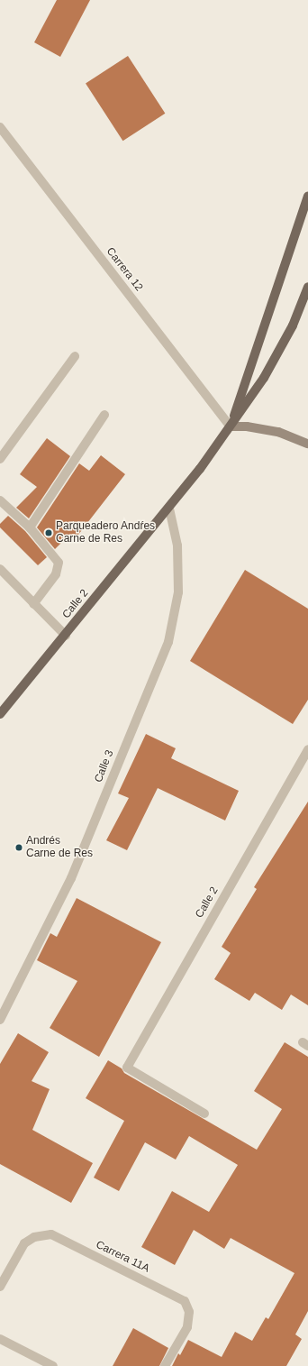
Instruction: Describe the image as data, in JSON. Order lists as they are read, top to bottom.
{
  "streets": {
    "main road": ["Calle 2"],
    "street": ["Carrera 12", "Calle 3", "Carrera 11A"]
  },
  "crossings": [
    ["Carrera 12", "Calle 2"],
    ["Calle 2", "Calle 3"]
  ],
  "places": ["Parqueadero Andŕes Carne de Res", "Andrés Carne de Res"]
}
